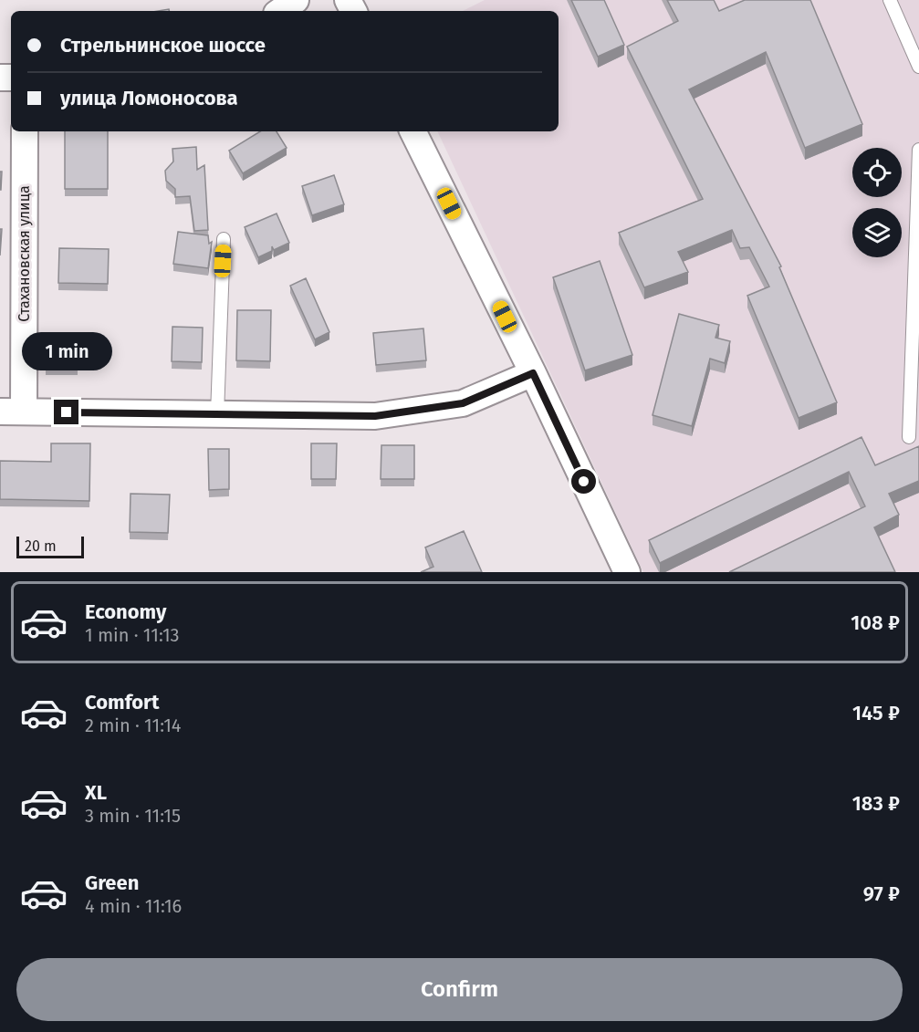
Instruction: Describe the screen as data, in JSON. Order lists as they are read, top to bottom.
{
  "streets": {
    "street": ["Стахановская улица"]
  },
  "scale_bar": "20 m",
  "page": {
    "banner": ["Стрельнинское шоссе", "улица Ломоносова"],
    "bubble": "1 min",
    "scale": "20 m",
    "list": [
      {
        "name": "Economy",
        "note": "1 min · 11:13",
        "value": "108 ₽"
      },
      {
        "name": "Comfort",
        "note": "2 min · 11:14",
        "value": "145 ₽"
      },
      {
        "name": "XL",
        "note": "3 min · 11:15",
        "value": "183 ₽"
      },
      {
        "name": "Green",
        "note": "4 min · 11:16",
        "value": "97 ₽"
      }
    ],
    "buttons": "Confirm"
  }
}
